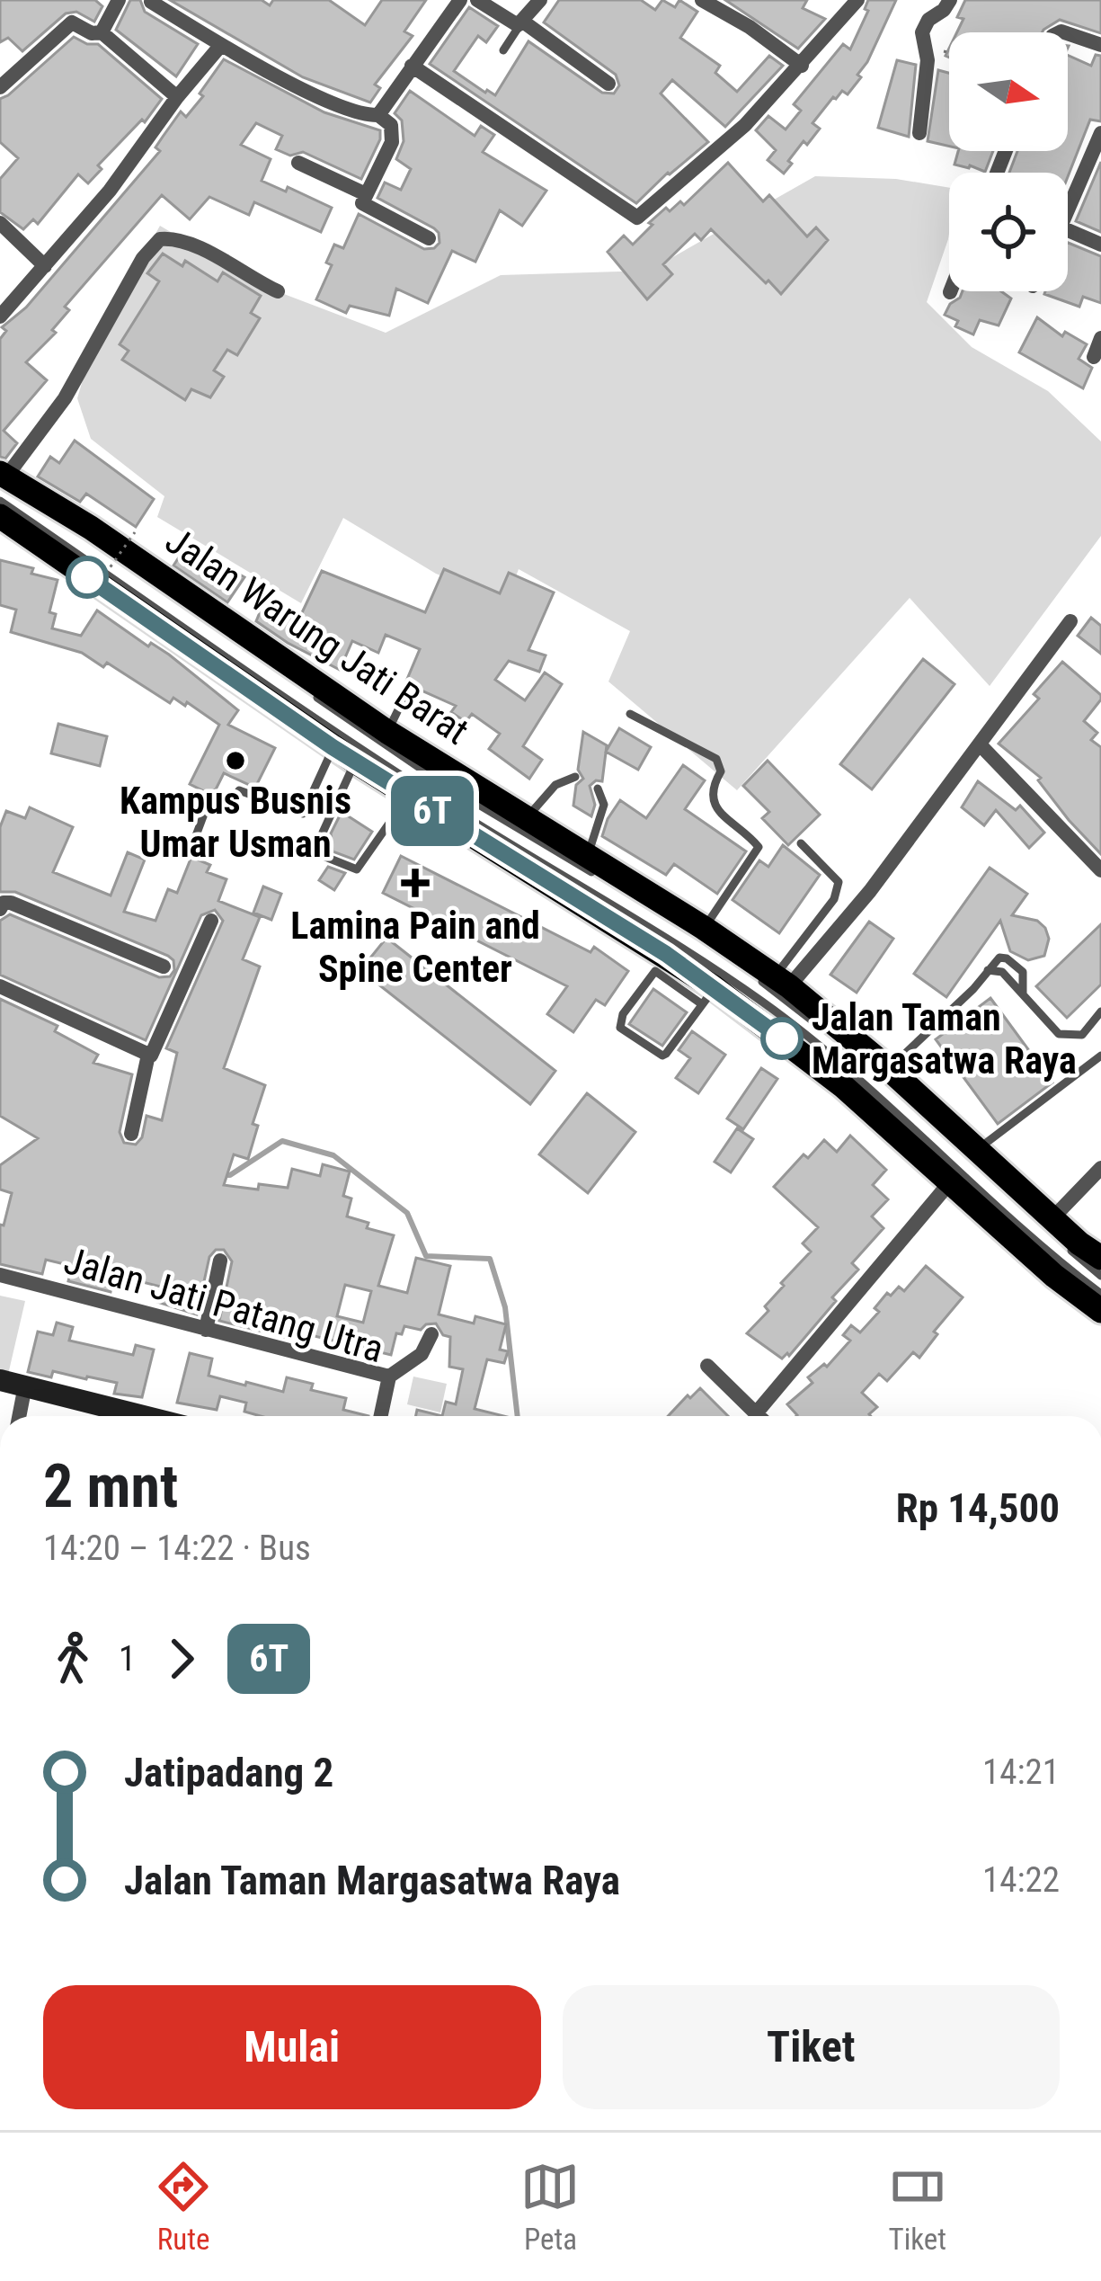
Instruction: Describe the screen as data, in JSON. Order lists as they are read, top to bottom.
{
  "streets": {
    "main road": ["Jalan Warung Jati Barat"],
    "street": ["Jalan Jati Patang Utra"]
  },
  "places": {
    "other": ["Kampus Busnis Umar Usman", "Jalan Taman Margasatwa Raya"],
    "health": ["Lamina Pain and Spine Center"]
  },
  "lines": ["bus line 6T"],
  "north": "right",
  "page": {
    "on_map": "6T",
    "heading": ["2 mnt", "14:20 – 14:22 · Bus", "Rp 14,500"],
    "legs": ["1", "6T"],
    "list": [
      {
        "name": "Jatipadang 2",
        "value": "14:21"
      },
      {
        "name": "Jalan Taman Margasatwa Raya",
        "value": "14:22"
      }
    ],
    "buttons": ["Mulai", "Tiket"],
    "tabs": ["Rute", "Peta", "Tiket"]
  }
}
